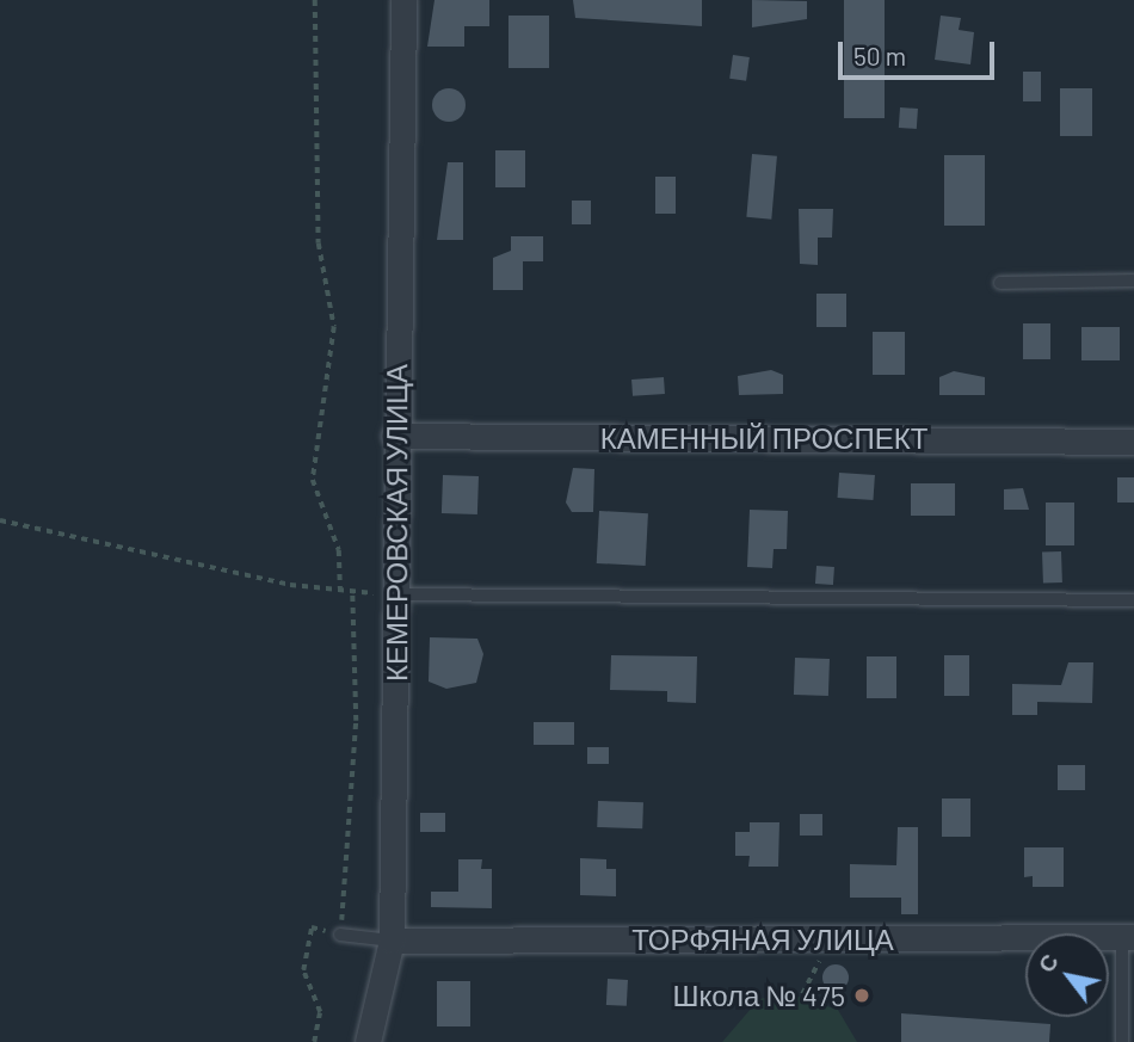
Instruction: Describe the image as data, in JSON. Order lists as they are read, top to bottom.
{
  "streets": {
    "street": ["КАМЕННЫЙ ПРОСПЕКТ", "КЕМЕРОВСКАЯ УЛИЦА", "ТОРФЯНАЯ УЛИЦА"]
  },
  "crossings": [
    ["КАМЕННЫЙ ПРОСПЕКТ", "КЕМЕРОВСКАЯ УЛИЦА"],
    ["КЕМЕРОВСКАЯ УЛИЦА", "ТОРФЯНАЯ УЛИЦА"]
  ],
  "places": ["Школа № 475"],
  "scale_bar": "50 m",
  "north": "top left"
}
